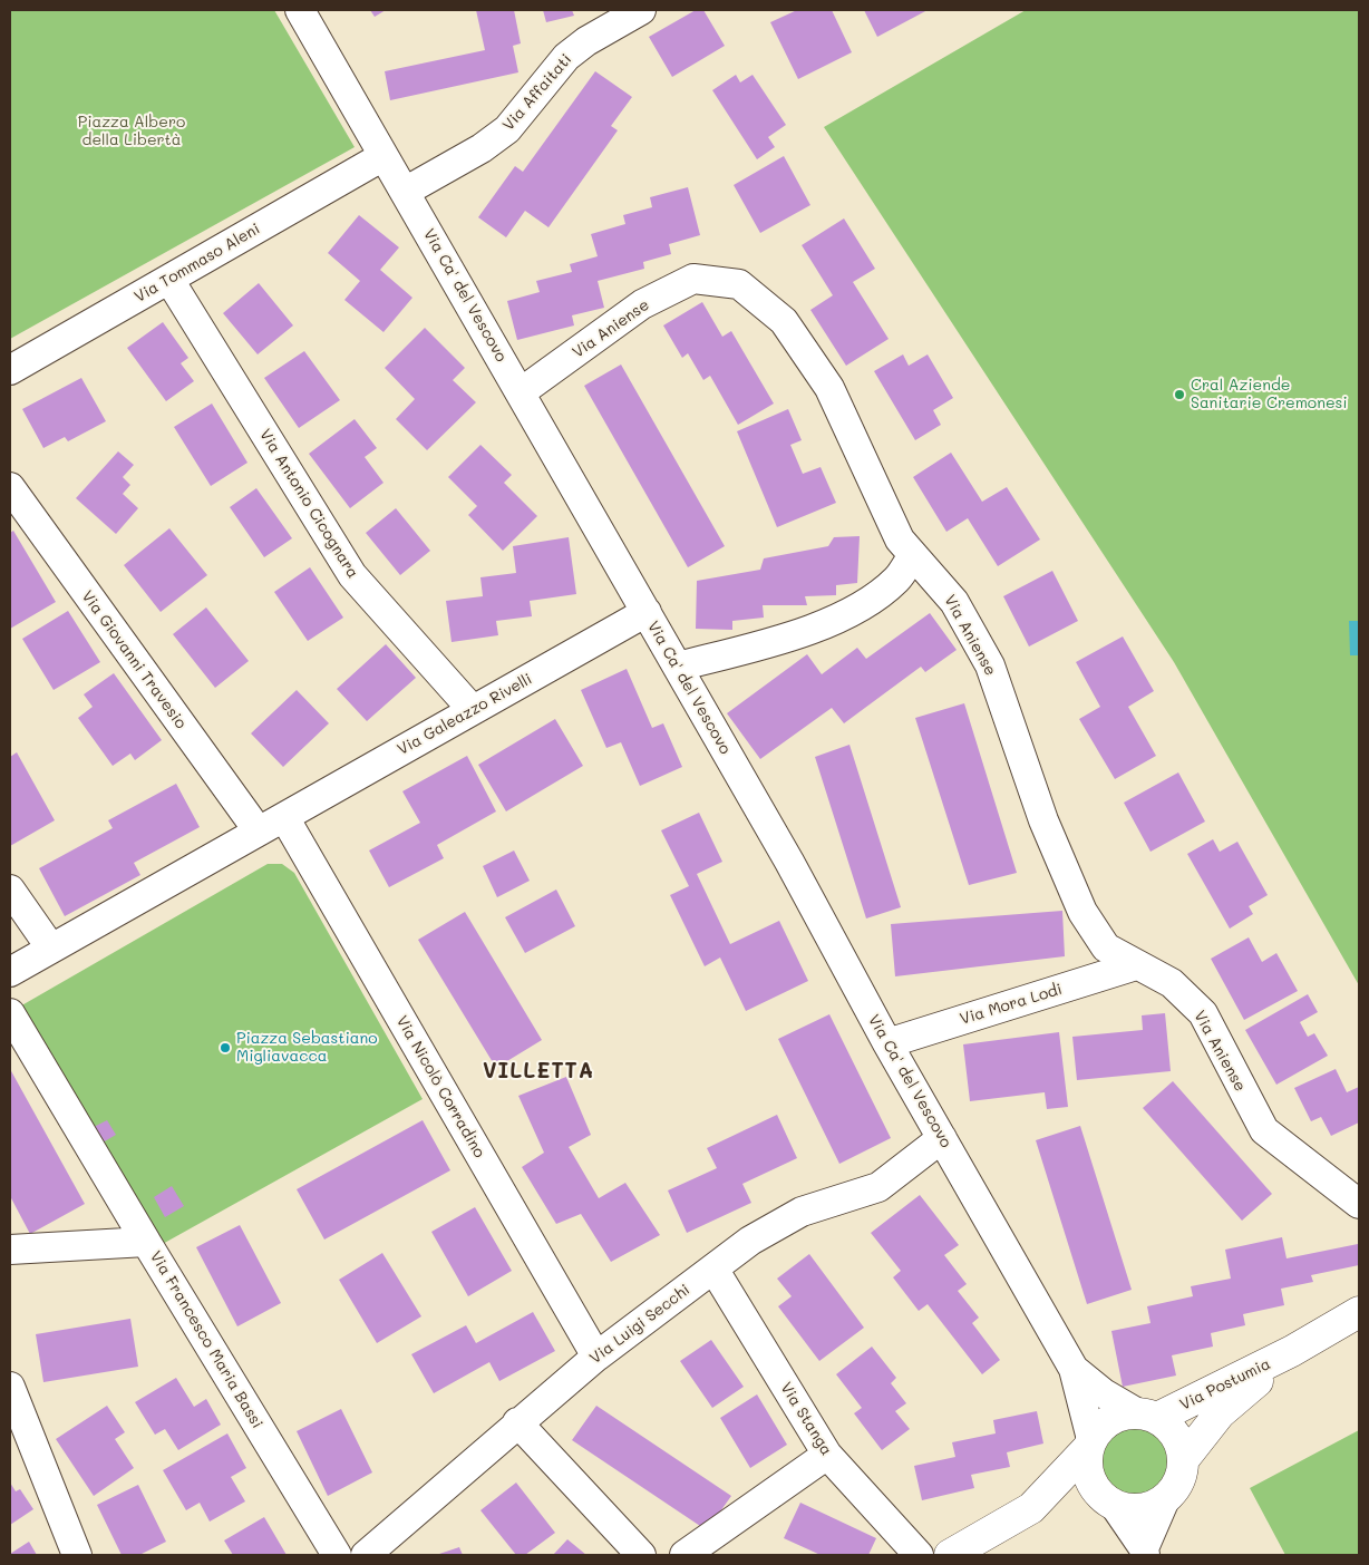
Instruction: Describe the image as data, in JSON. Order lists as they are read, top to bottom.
{
  "streets": {
    "street": [
      "Via Affaitati",
      "Via Tommaso Aleni",
      "Via Ca' del Vescovo",
      "Via Aniense",
      "Via Antonio Cicognara",
      "Via Giovanni Travesio",
      "Via Galeazzo Rivelli",
      "Via Mora Lodi",
      "Via Nicolò Corradino",
      "Via Luigi Secchi",
      "Via Francesco Maria Bassi",
      "Via Postumia",
      "Via Stanga"
    ]
  },
  "crossings": [
    ["Via Affaitati", "Via Ca' del Vescovo"],
    ["Via Tommaso Aleni", "Via Ca' del Vescovo"],
    ["Via Tommaso Aleni", "Via Antonio Cicognara"],
    ["Via Ca' del Vescovo", "Via Aniense"],
    ["Via Ca' del Vescovo", "Via Galeazzo Rivelli"],
    ["Via Ca' del Vescovo", "Via Mora Lodi"],
    ["Via Ca' del Vescovo", "Via Luigi Secchi"],
    ["Via Ca' del Vescovo", "Via Postumia"],
    ["Via Aniense", "Via Mora Lodi"],
    ["Via Antonio Cicognara", "Via Galeazzo Rivelli"],
    ["Via Galeazzo Rivelli", "Via Nicolò Corradino"],
    ["Via Nicolò Corradino", "Via Luigi Secchi"],
    ["Via Luigi Secchi", "Via Stanga"]
  ],
  "districts": ["VILLETTA"],
  "parks": ["Piazza Albero della Libertà"],
  "places": ["Cral Aziende Sanitarie Cremonesi", "Piazza Sebastiano Migliavacca"]
}
